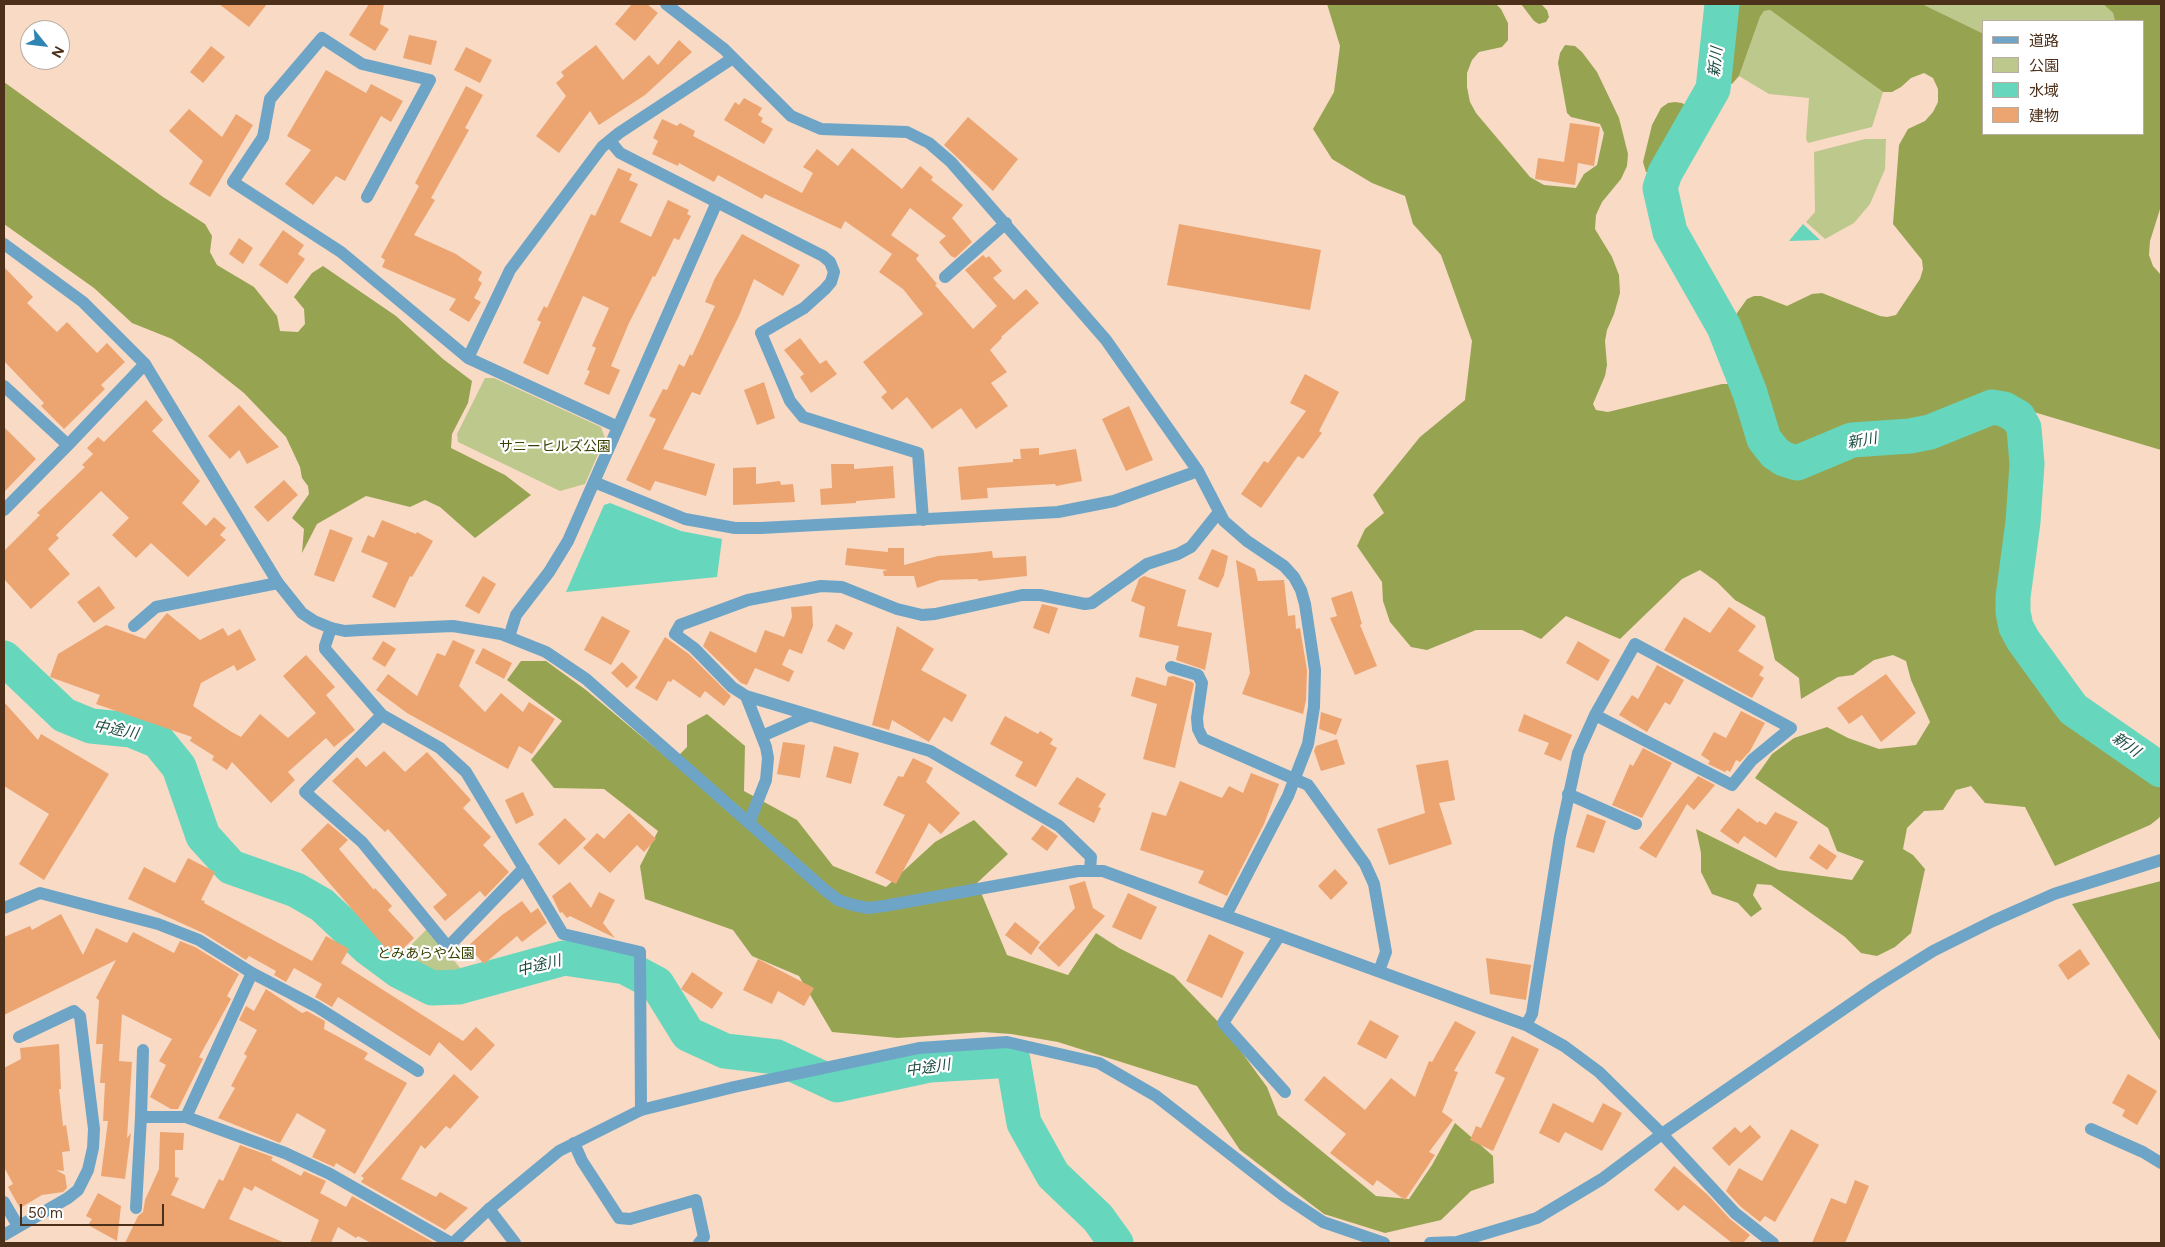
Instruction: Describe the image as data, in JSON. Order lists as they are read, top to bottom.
{
  "water": ["新川", "中途川"],
  "parks": ["サニーヒルズ公園", "とみあらや公園"],
  "legend": [
    "道路",
    "公園",
    "水域",
    "建物"
  ],
  "scale_bar": "50 m",
  "north": "bottom right"
}
